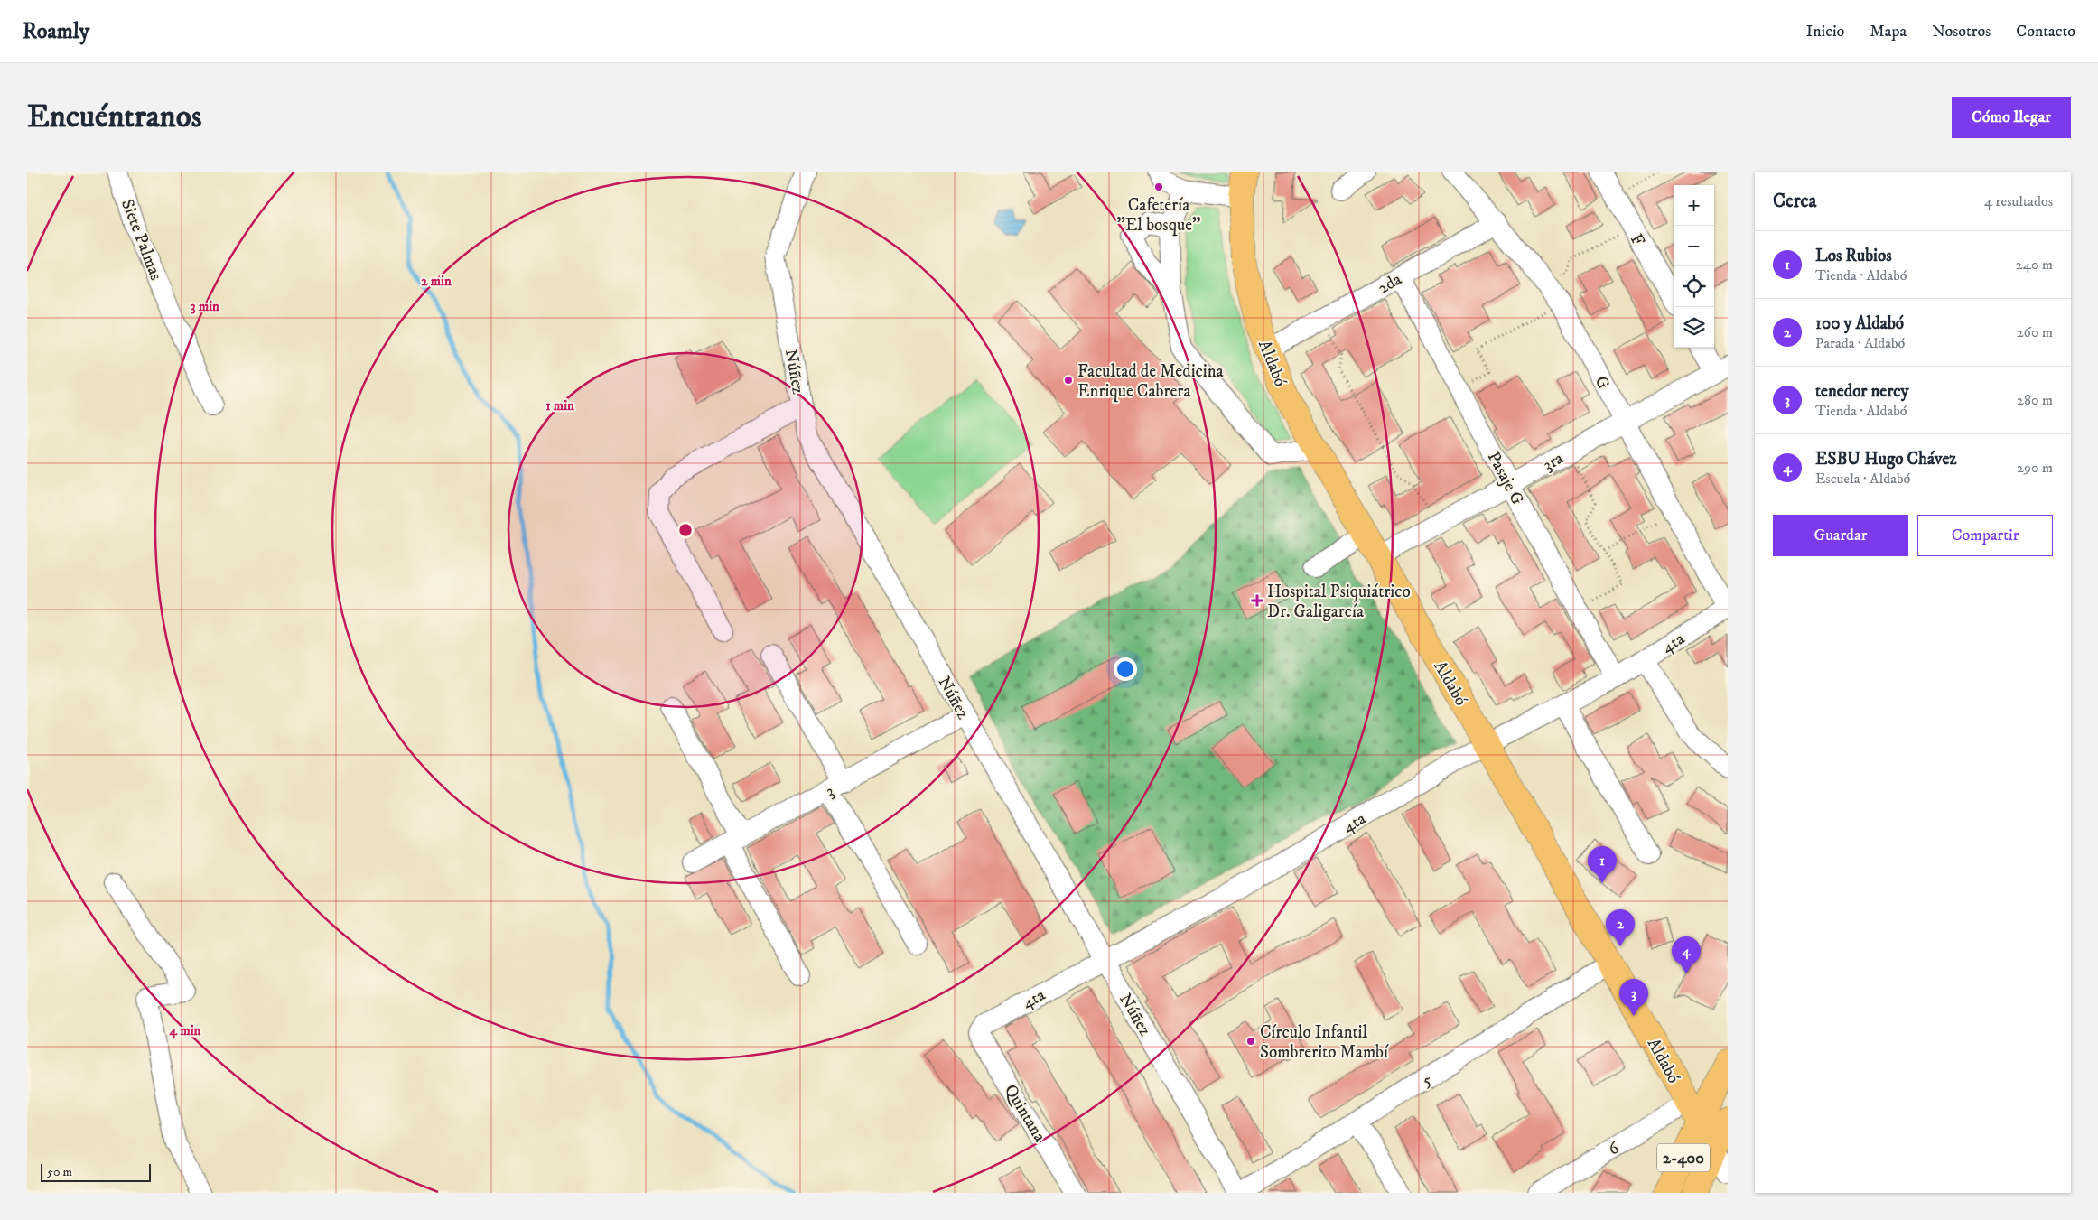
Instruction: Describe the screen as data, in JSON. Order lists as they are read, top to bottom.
{
  "streets": {
    "main road": ["Aldabó", "2-400"],
    "street": [
      "Siete Palmas",
      "F",
      "2da",
      "Núñez",
      "G",
      "3ra",
      "Pasaje G",
      "4ta",
      "3",
      "5",
      "Quintana",
      "6"
    ]
  },
  "crossings": [
    ["2da", "Aldabó"],
    ["2da", "G"],
    ["2da", "Pasaje G"],
    ["Aldabó", "3ra"],
    ["Aldabó", "4ta"],
    ["Aldabó", "5"],
    ["Aldabó", "6"],
    ["Aldabó", "2-400"],
    ["Núñez", "4ta"],
    ["Núñez", "3"],
    ["Núñez", "5"],
    ["G", "3ra"],
    ["G", "4ta"],
    ["3ra", "Pasaje G"],
    ["Pasaje G", "4ta"],
    ["4ta", "Quintana"],
    ["6", "2-400"]
  ],
  "places": {
    "other": ["Cafetería \"El bosque\"", "Facultad de Medicina Enrique Cabrera", "Círculo Infantil Sombrerito Mambí"],
    "health": ["Hospital Psiquiátrico Dr. Galigarcía"]
  },
  "scale_bar": "50 m",
  "page": {
    "header": "Roamly",
    "nav": [
      "Inicio",
      "Mapa",
      "Nosotros",
      "Contacto"
    ],
    "buttons": [
      "Cómo llegar",
      ["Guardar", "Compartir"]
    ],
    "title": "Encuéntranos",
    "heading": ["Cerca", "4 resultados"],
    "map_buttons": ["+", "−"],
    "list": [
      {
        "mark": "1",
        "name": "Los Rubios",
        "note": "Tienda · Aldabó",
        "value": "240 m"
      },
      {
        "mark": "2",
        "name": "100 y Aldabó",
        "note": "Parada · Aldabó",
        "value": "260 m"
      },
      {
        "mark": "3",
        "name": "tenedor nercy",
        "note": "Tienda · Aldabó",
        "value": "280 m"
      },
      {
        "mark": "4",
        "name": "ESBU Hugo Chávez",
        "note": "Escuela · Aldabó",
        "value": "290 m"
      }
    ],
    "pins": [
      "1",
      "2",
      "4",
      "3"
    ],
    "scale": "50 m"
  },
  "rings": [
    "2 min",
    "3 min",
    "1 min",
    "4 min"
  ]
}
